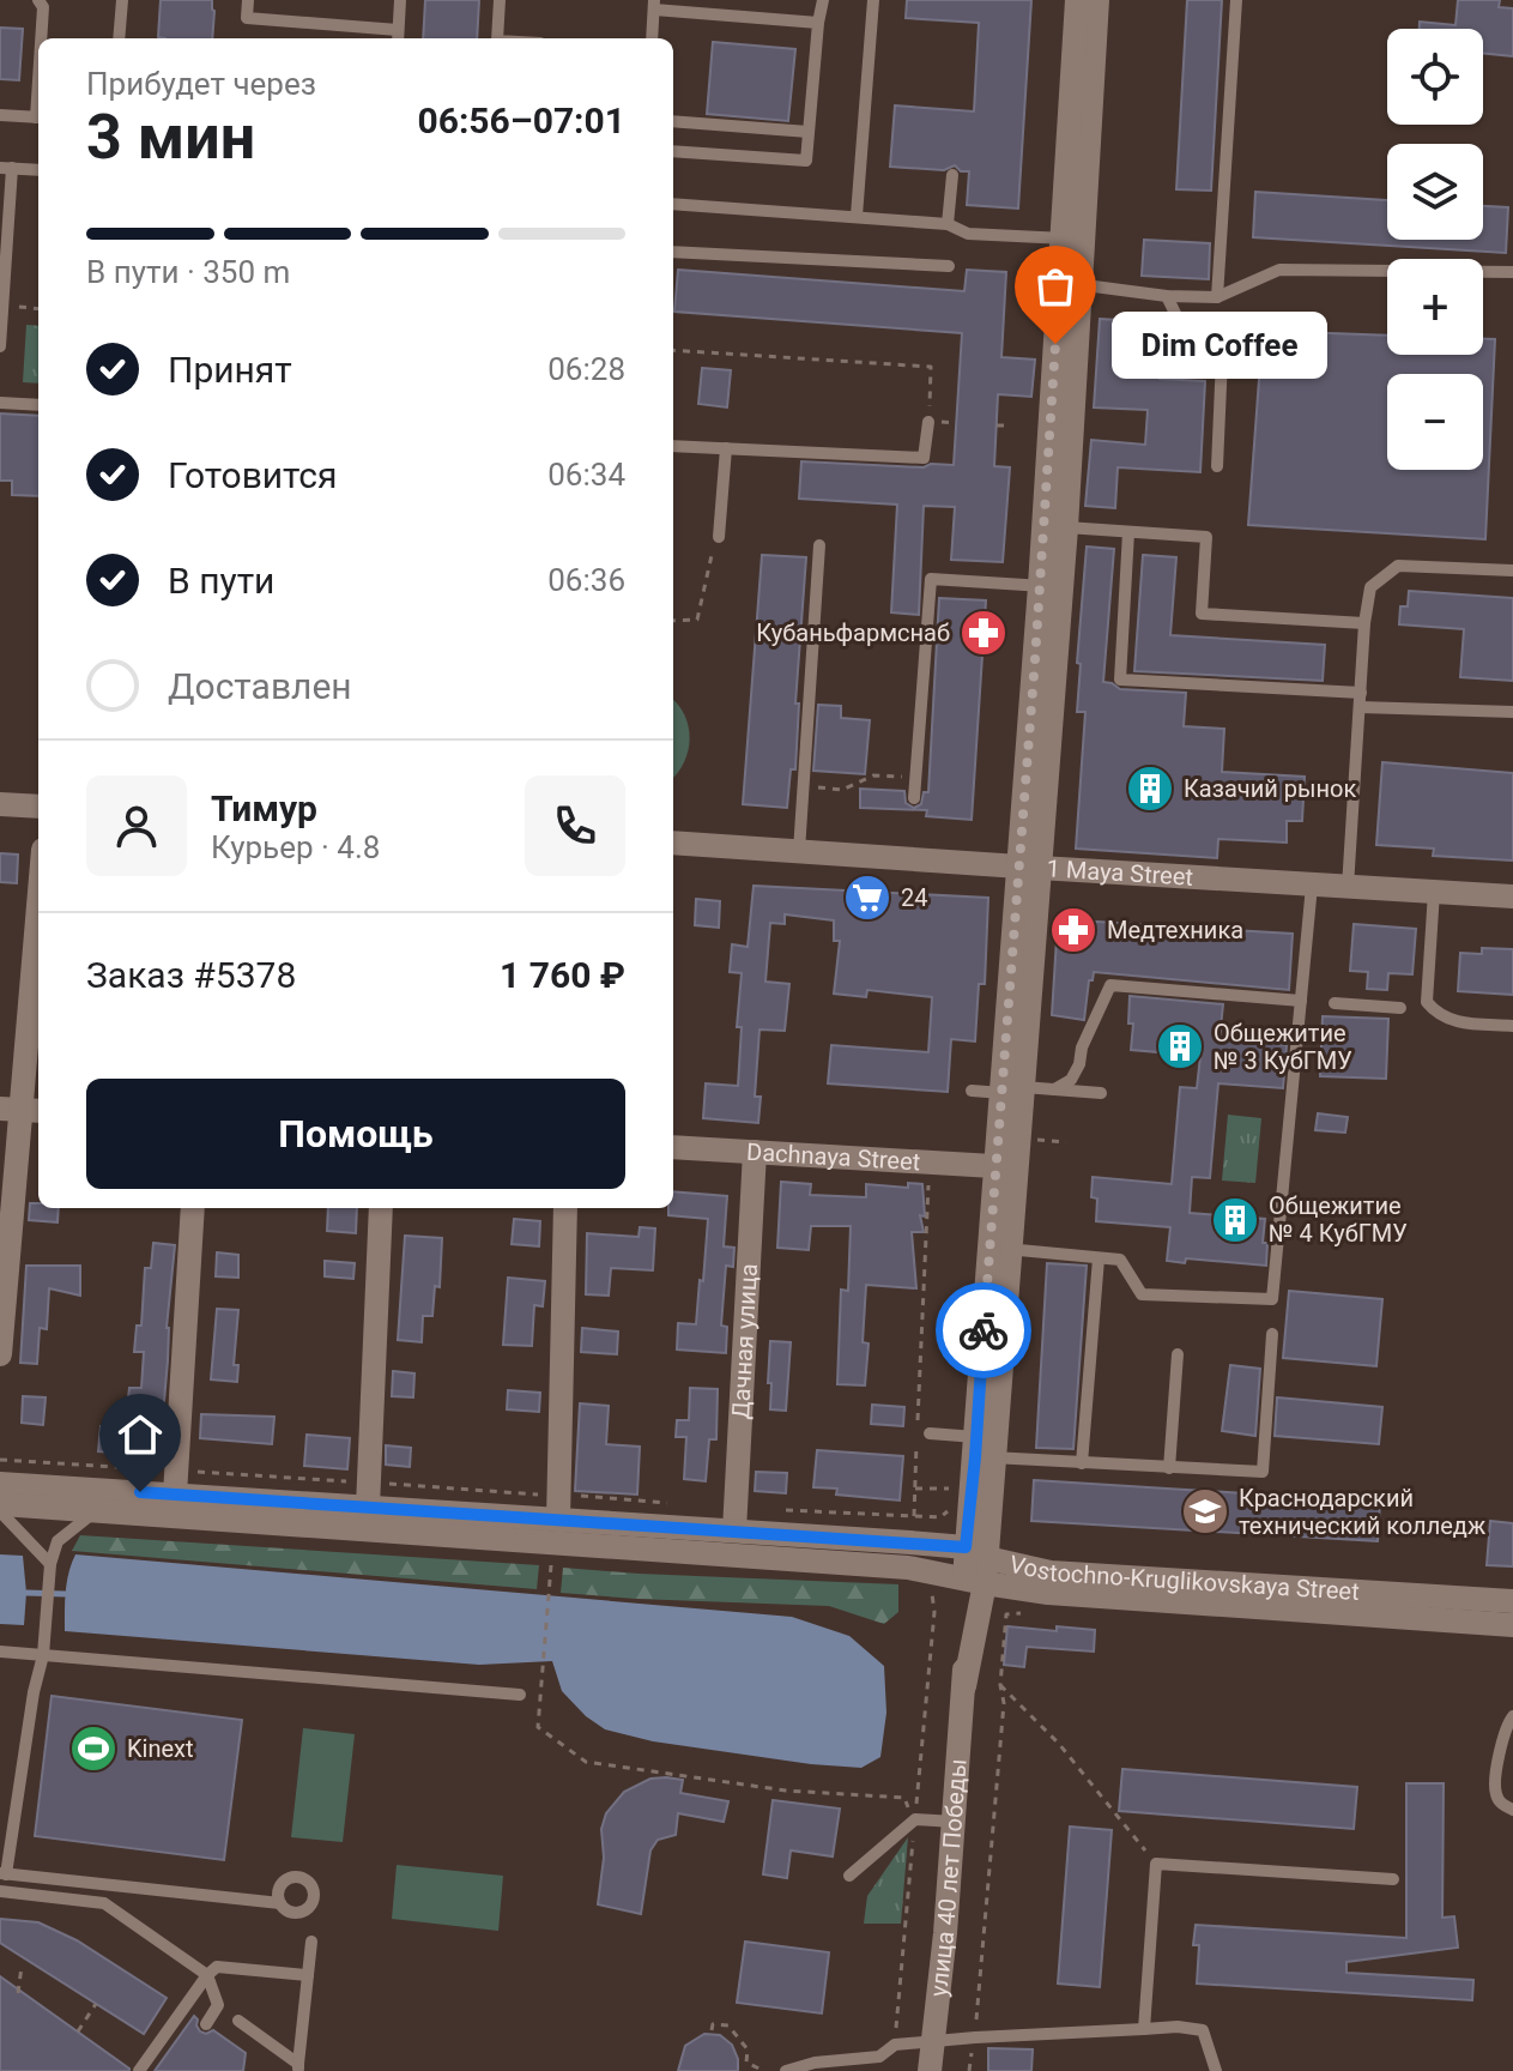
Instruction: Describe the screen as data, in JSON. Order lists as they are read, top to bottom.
{
  "streets": {
    "street": [
      "1 Maya Street",
      "Dachnaya Street",
      "Дачная улица",
      "Vostochno-Kruglikovskaya Street",
      "улица 40 лет Победы"
    ]
  },
  "crossings": [
    ["1 Maya Street", "улица 40 лет Победы"],
    ["Dachnaya Street", "Дачная улица"],
    ["Dachnaya Street", "улица 40 лет Победы"],
    ["Дачная улица", "Vostochno-Kruglikovskaya Street"],
    ["Vostochno-Kruglikovskaya Street", "улица 40 лет Победы"]
  ],
  "places": {
    "other": ["Dim Coffee"],
    "pharmacy": ["Кубаньфармснаб", "Медтехника"],
    "building": ["Казачий рынок", "Общежитие № 3 КубГМУ", "Общежитие № 4 КубГМУ"],
    "supermarket": ["24"],
    "school or university": ["Краснодарский технический колледж"],
    "sports": ["Kinext"]
  },
  "page": {
    "map_buttons": ["+", "−"],
    "heading": ["3 мин", "Прибудет через", "06:56–07:01"],
    "panel": [
      "Тимур",
      "Курьер · 4.8",
      "Заказ #5378",
      "1 760 ₽"
    ],
    "bar": "В пути · 350 m",
    "bubble": "Dim Coffee",
    "list": [
      ["Принят", "06:28"],
      ["Готовится", "06:34"],
      ["В пути", "06:36"],
      "Доставлен"
    ],
    "buttons": "Помощь"
  }
}
